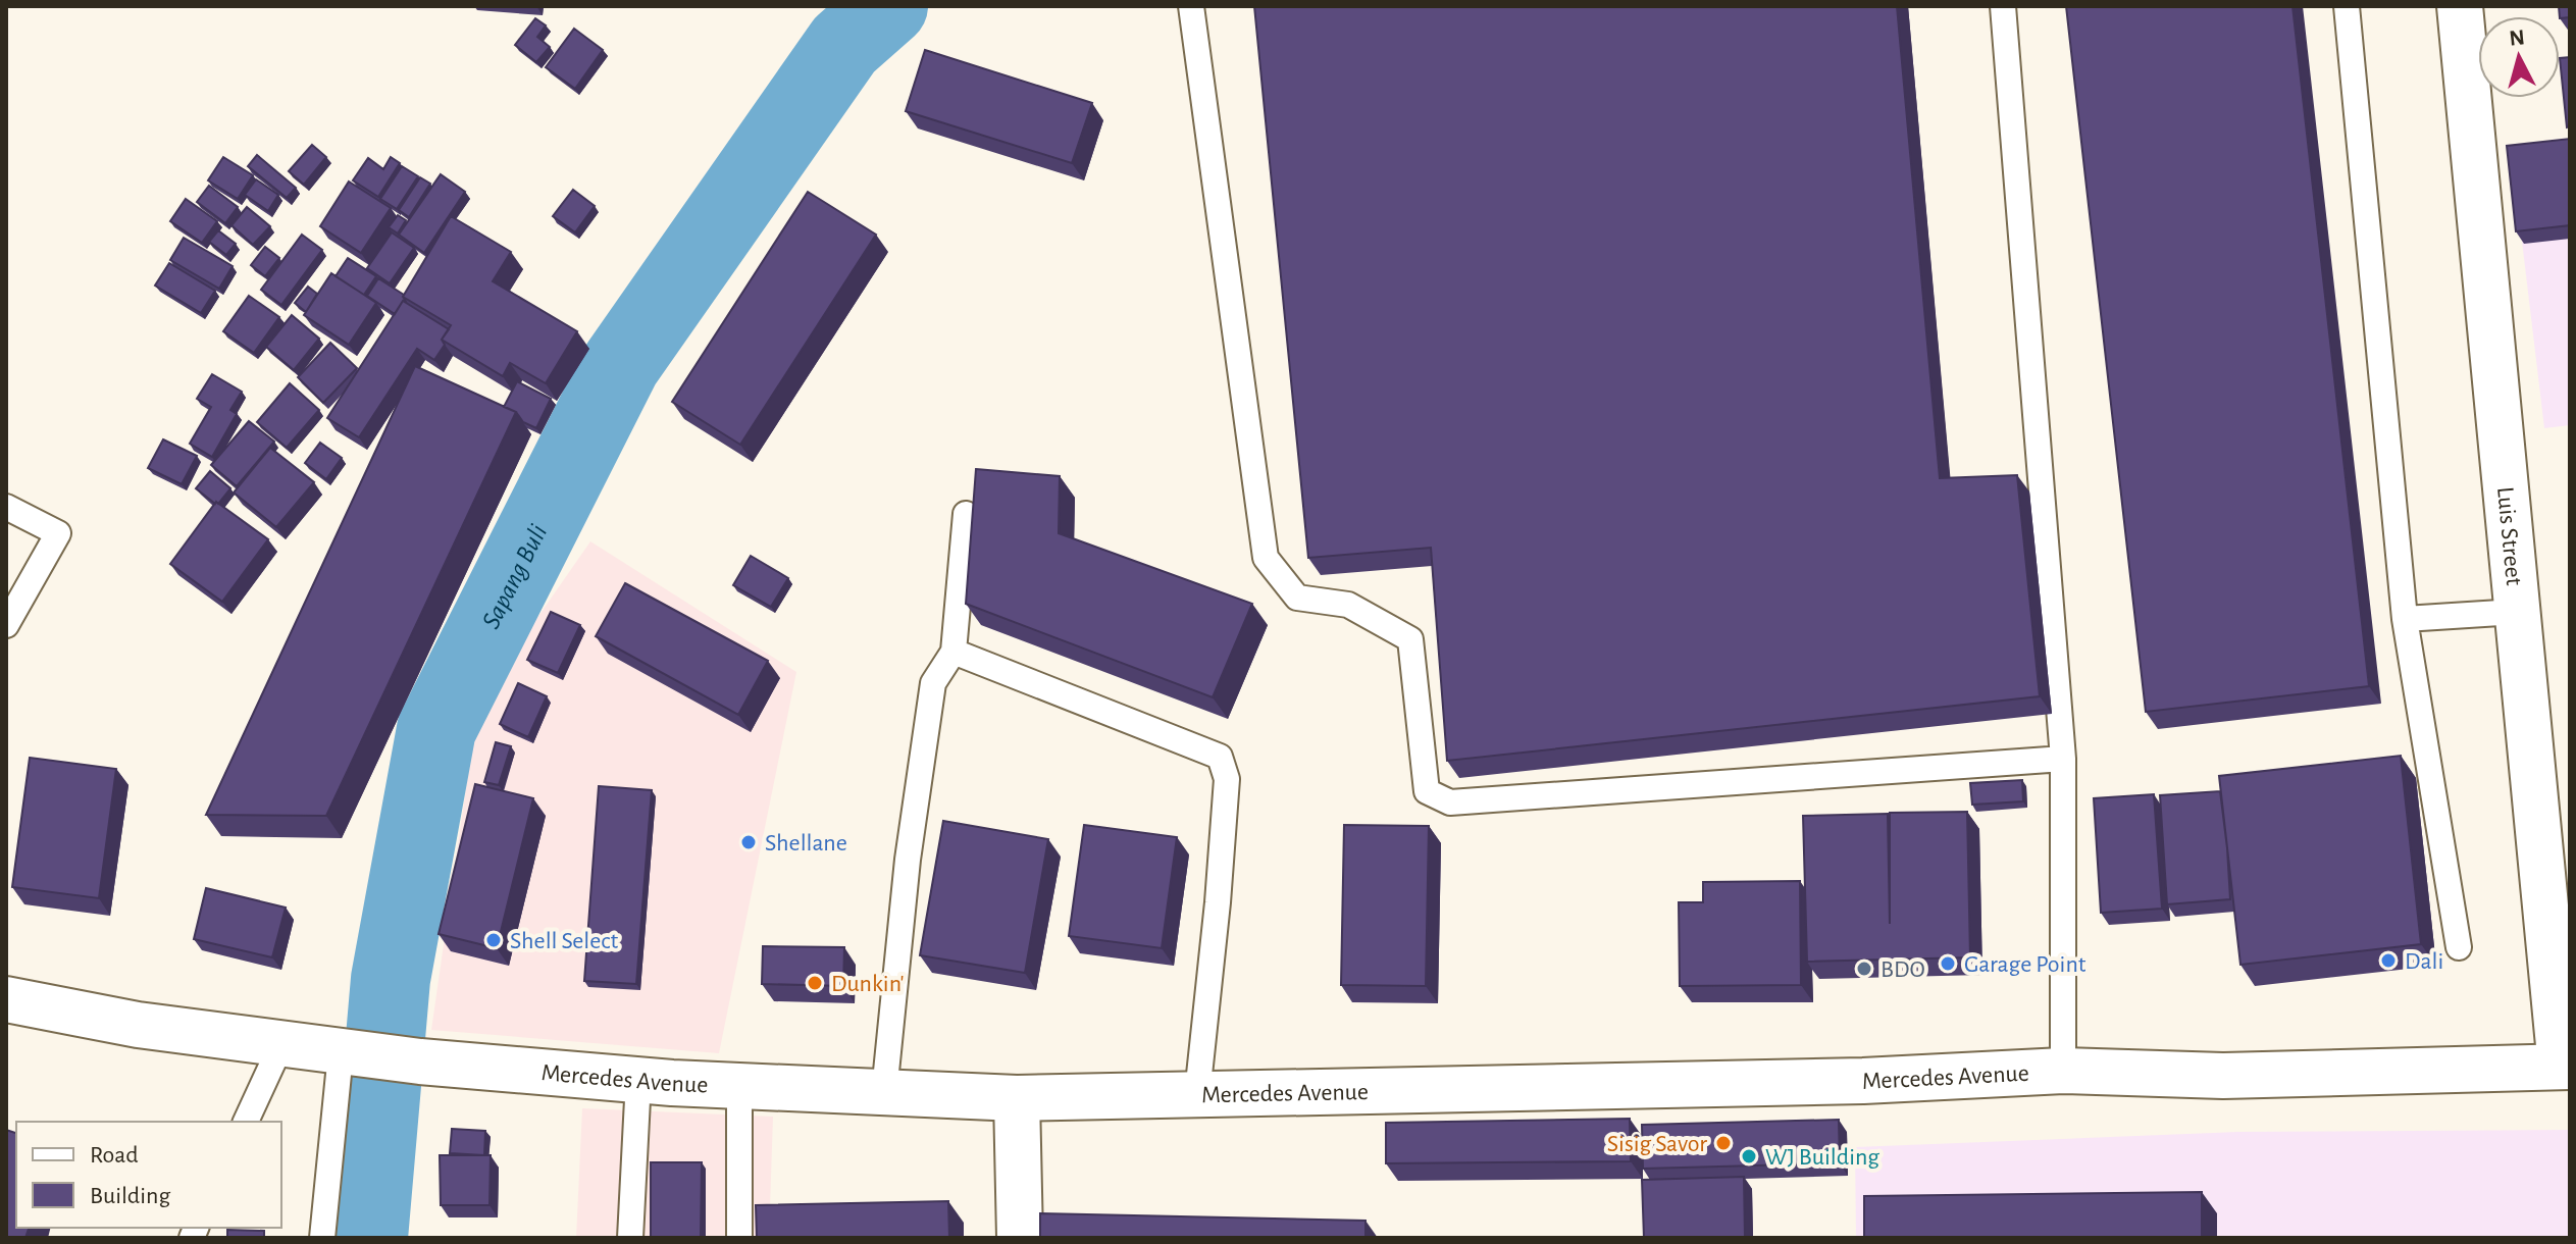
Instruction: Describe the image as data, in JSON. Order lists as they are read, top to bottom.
{
  "streets": {
    "main road": ["Luis Street", "Mercedes Avenue"]
  },
  "crossings": [
    ["Luis Street", "Mercedes Avenue"]
  ],
  "water": ["Sapang Buli"],
  "places": [
    "Shellane",
    "Shell Select",
    "Dali",
    "Garage Point",
    "BDO",
    "Dunkin'",
    "Sisig Savor",
    "WJ Building"
  ],
  "legend": ["Road", "Building"],
  "north": "top"
}
